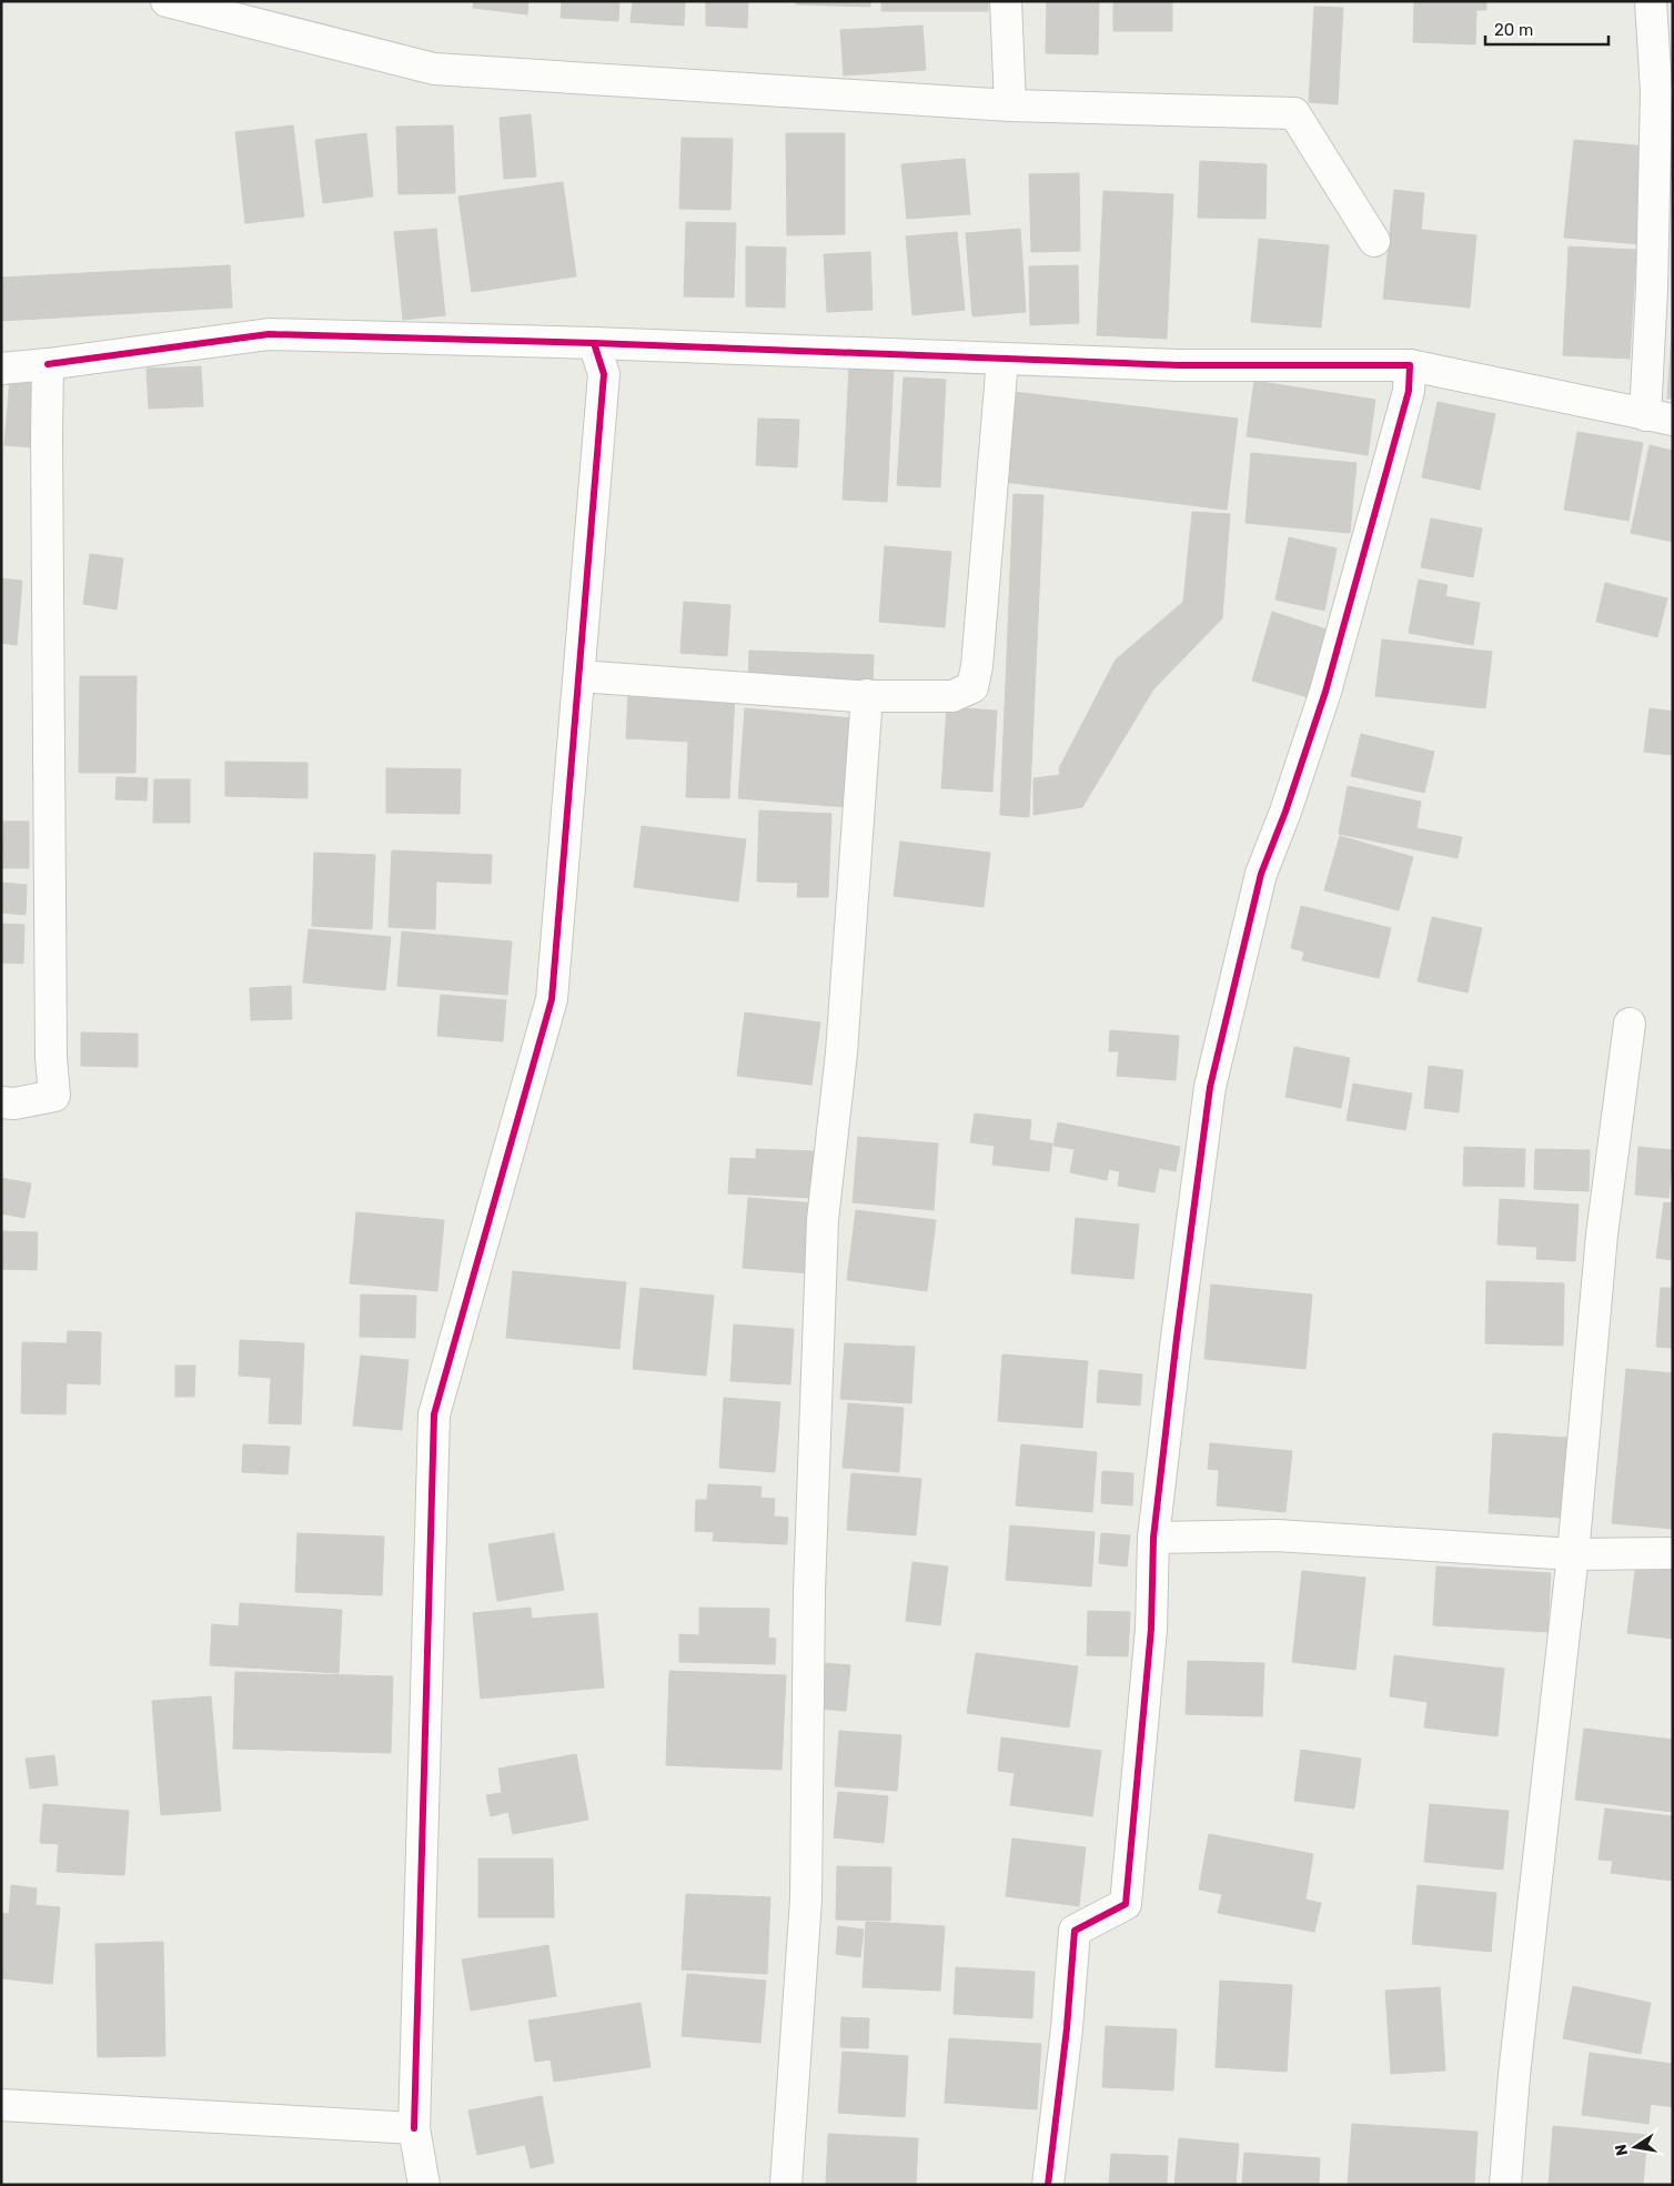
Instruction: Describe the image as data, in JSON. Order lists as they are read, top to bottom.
{
  "scale_bar": "20 m",
  "north": "left"
}
